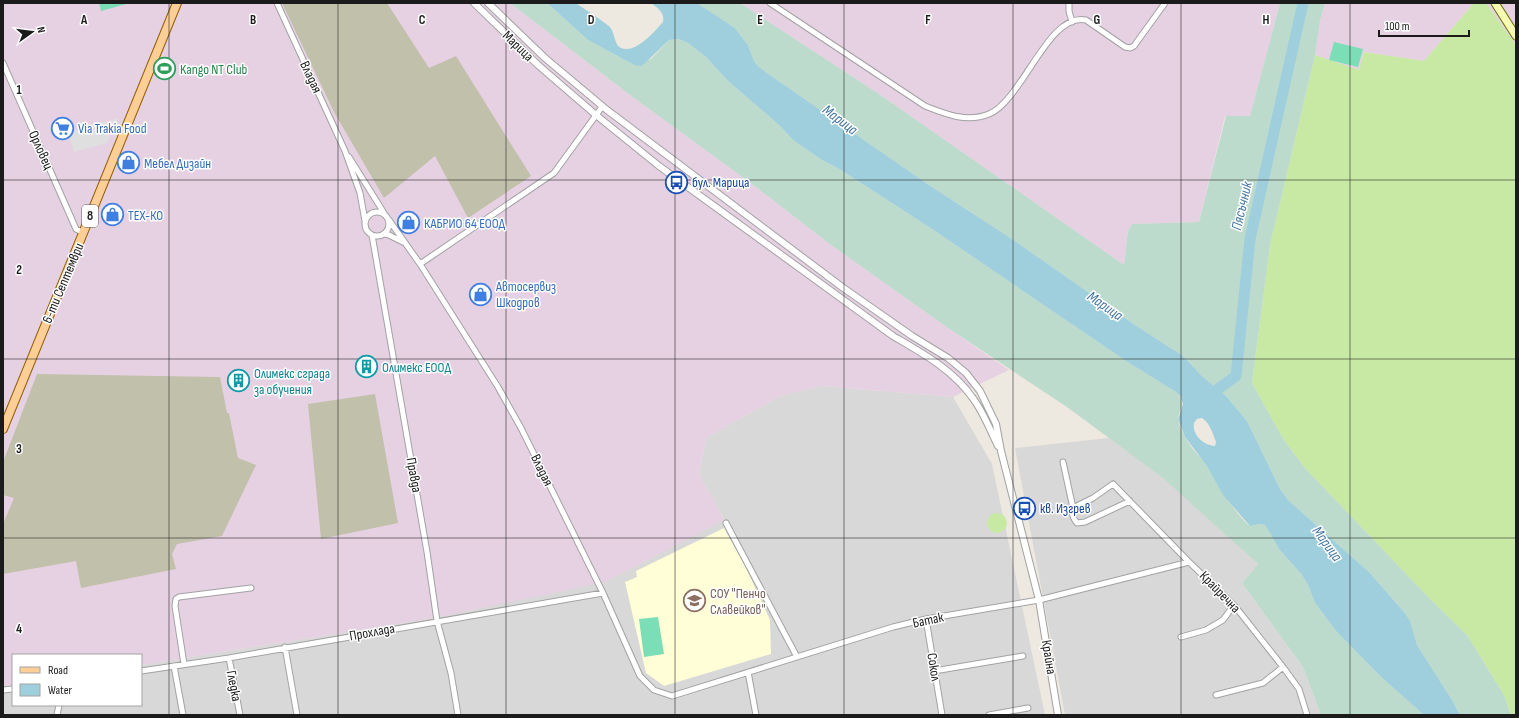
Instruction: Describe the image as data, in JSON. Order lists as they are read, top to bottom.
{
  "streets": {
    "main road": ["8", "6-ти Септември"],
    "street": [
      "Марица",
      "Владая",
      "Орловец",
      "Правда",
      "Крайречна",
      "Батак",
      "Прохлада",
      "Крайна",
      "Сокол",
      "Гледка"
    ]
  },
  "crossings": [
    ["Марица", "Батак"],
    ["Марица", "Крайна"],
    ["Владая", "Правда"],
    ["Владая", "Батак"],
    ["Владая", "Прохлада"],
    ["Орловец", "6-ти Септември"],
    ["Правда", "Прохлада"],
    ["Крайречна", "Батак"],
    ["Батак", "Крайна"],
    ["Батак", "Сокол"],
    ["Прохлада", "Гледка"]
  ],
  "water": ["Марица", "Пясъчник"],
  "places": {
    "sports": ["Kango NT Club"],
    "supermarket": ["Via Trakia Food"],
    "shop": [
      "Мебел Дизайн",
      "ТЕХ-КО",
      "КАБРИО 64 ЕООД",
      "Автосервиз Шкодров"
    ],
    "bus stop": ["бул. Марица", "кв. Изгрев"],
    "building": ["Олимекс ЕООД", "Олимекс сграда за обучения"],
    "school or university": ["СОУ \"Пенчо Славейков\""]
  },
  "legend": ["Road", "Water"],
  "scale_bar": "100 m",
  "north": "right",
  "grid": {
    "columns": [
      "A",
      "B",
      "C",
      "D",
      "E",
      "F",
      "G",
      "H"
    ],
    "rows": [
      "1",
      "2",
      "3",
      "4"
    ]
  }
}
